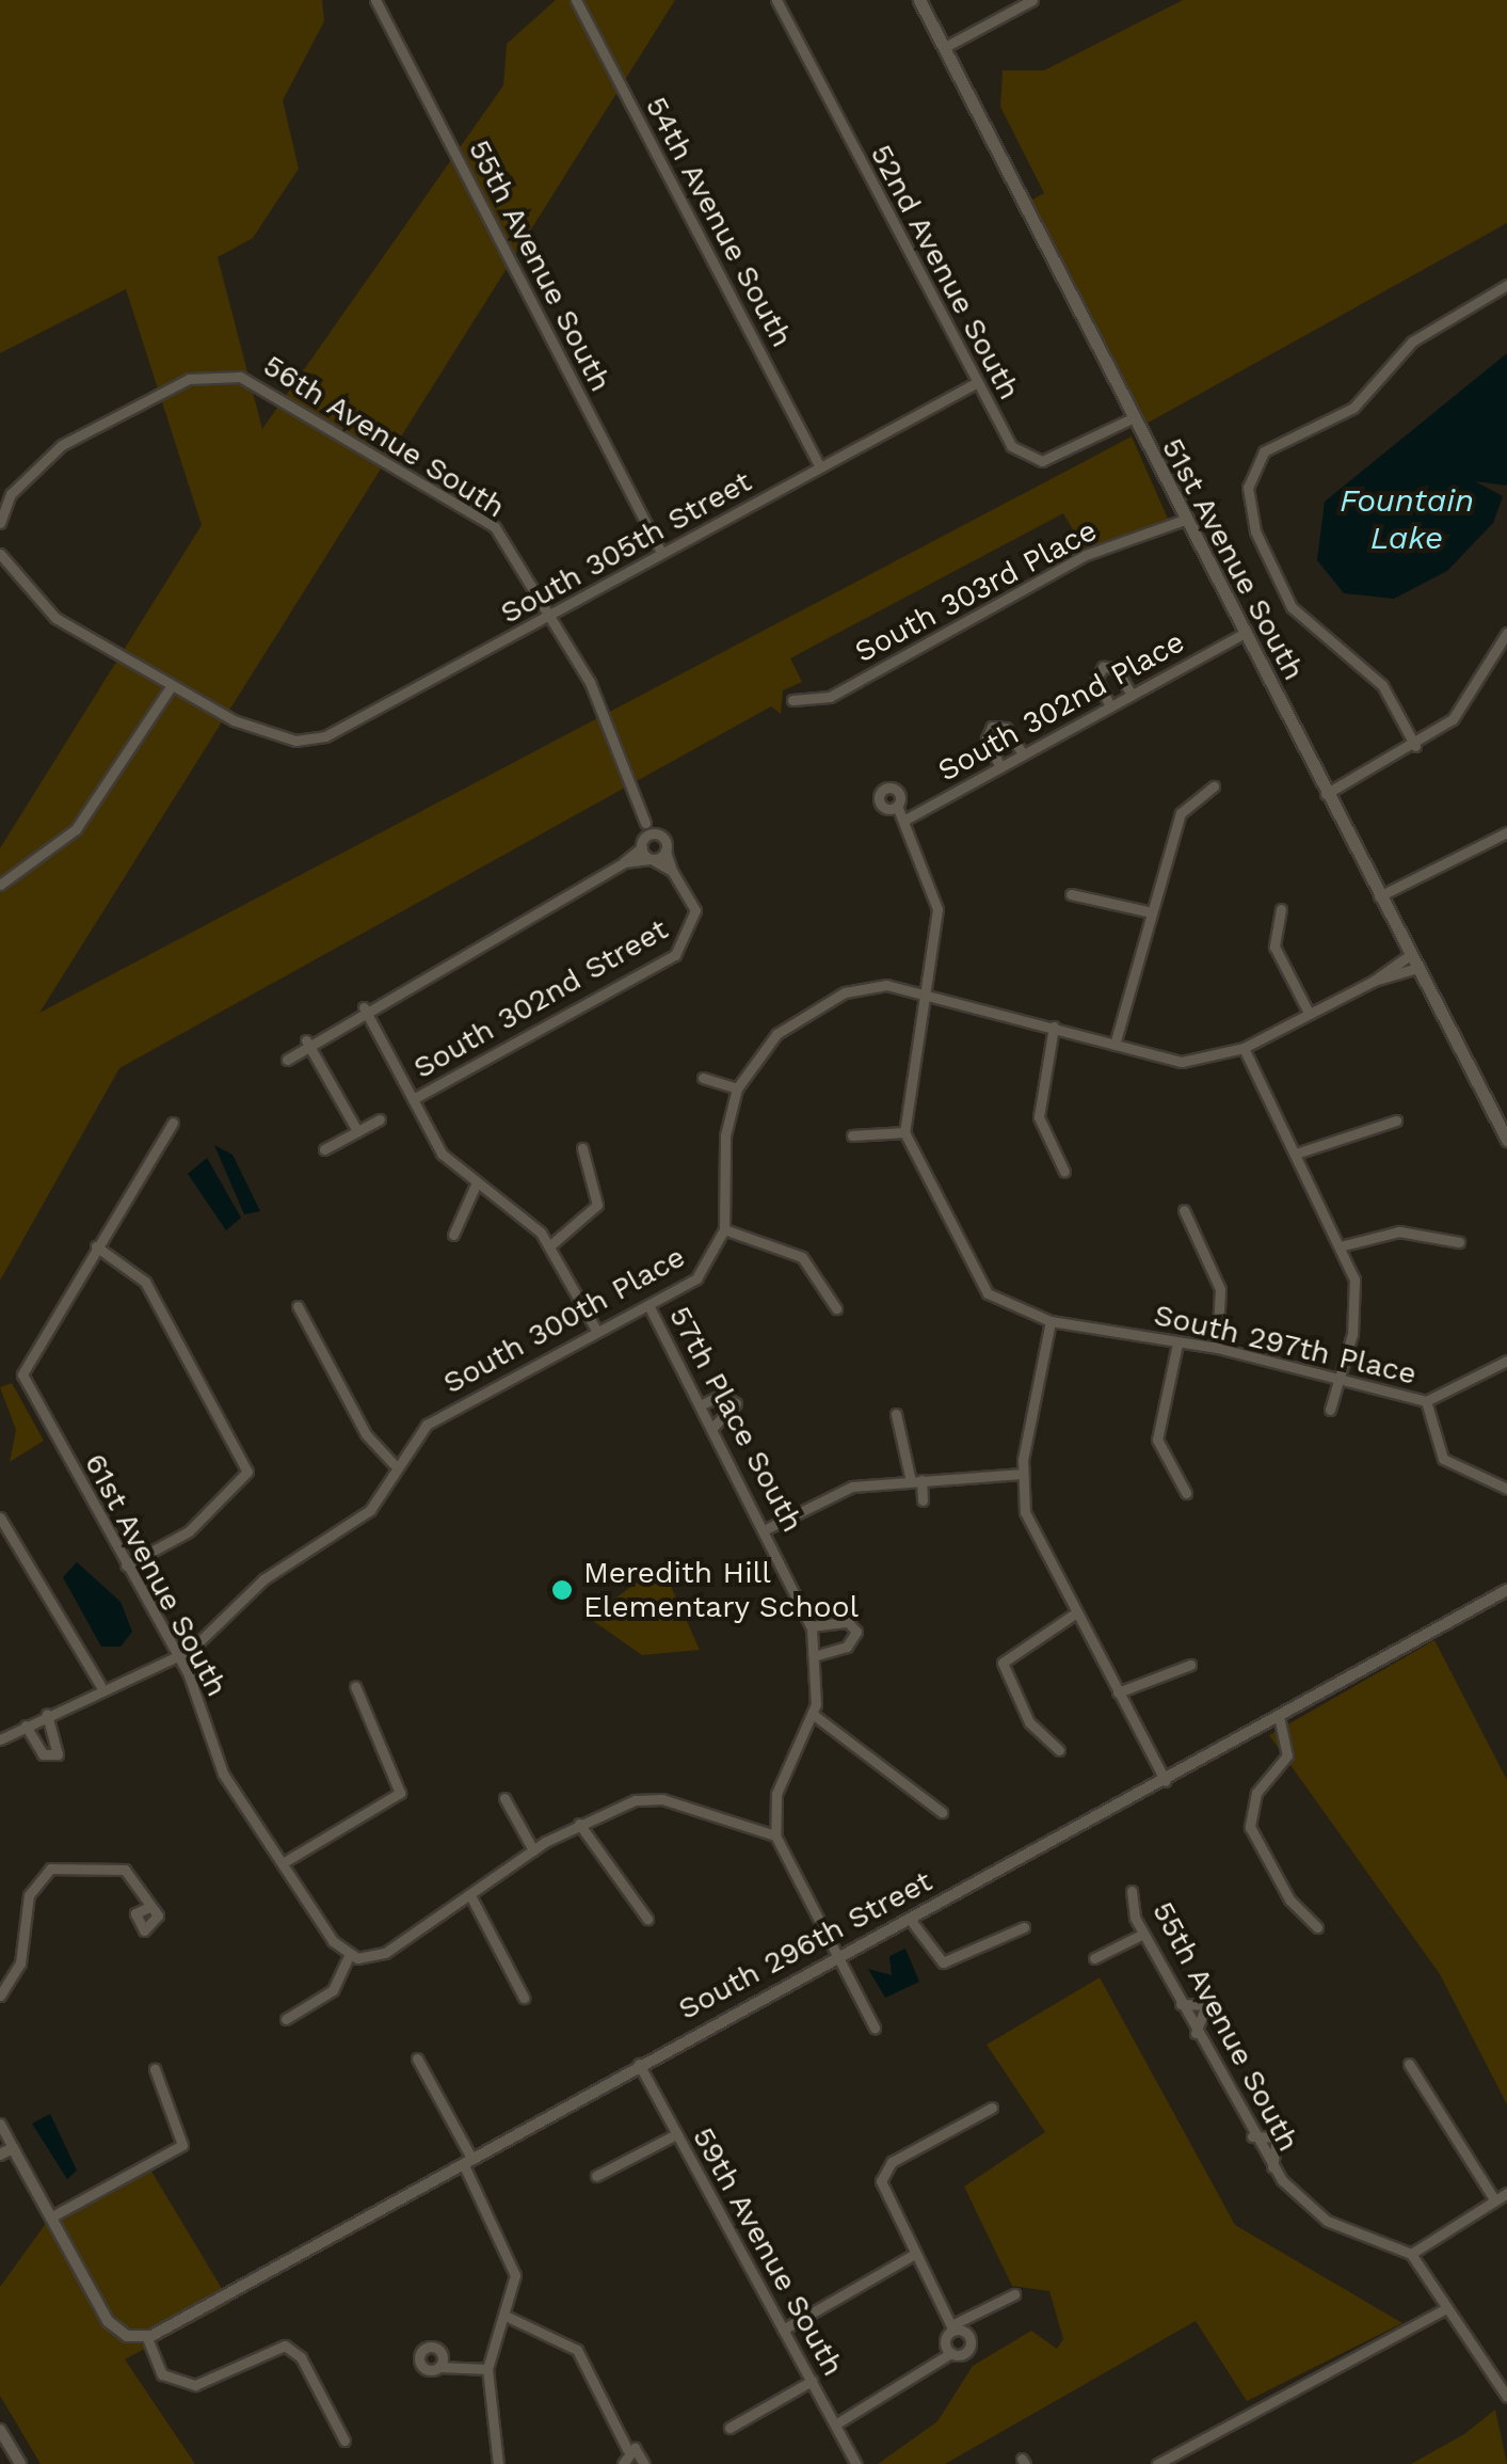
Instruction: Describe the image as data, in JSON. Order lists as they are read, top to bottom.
{
  "streets": {
    "main road": ["51st Avenue South"],
    "street": [
      "54th Avenue South",
      "55th Avenue South",
      "52nd Avenue South",
      "56th Avenue South",
      "South 305th Street",
      "South 303rd Place",
      "South 302nd Place",
      "South 302nd Street",
      "South 300th Place",
      "South 297th Place",
      "57th Place South",
      "61st Avenue South",
      "South 296th Street",
      "59th Avenue South"
    ]
  },
  "crossings": [
    ["54th Avenue South", "South 305th Street"],
    ["55th Avenue South", "South 305th Street"],
    ["52nd Avenue South", "South 305th Street"],
    ["52nd Avenue South", "51st Avenue South"],
    ["56th Avenue South", "South 305th Street"],
    ["56th Avenue South", "South 302nd Street"],
    ["51st Avenue South", "South 303rd Place"],
    ["51st Avenue South", "South 302nd Place"],
    ["South 300th Place", "57th Place South"],
    ["South 300th Place", "61st Avenue South"],
    ["South 296th Street", "59th Avenue South"]
  ],
  "water": ["Fountain Lake"],
  "places": ["Meredith Hill Elementary School"]
}
